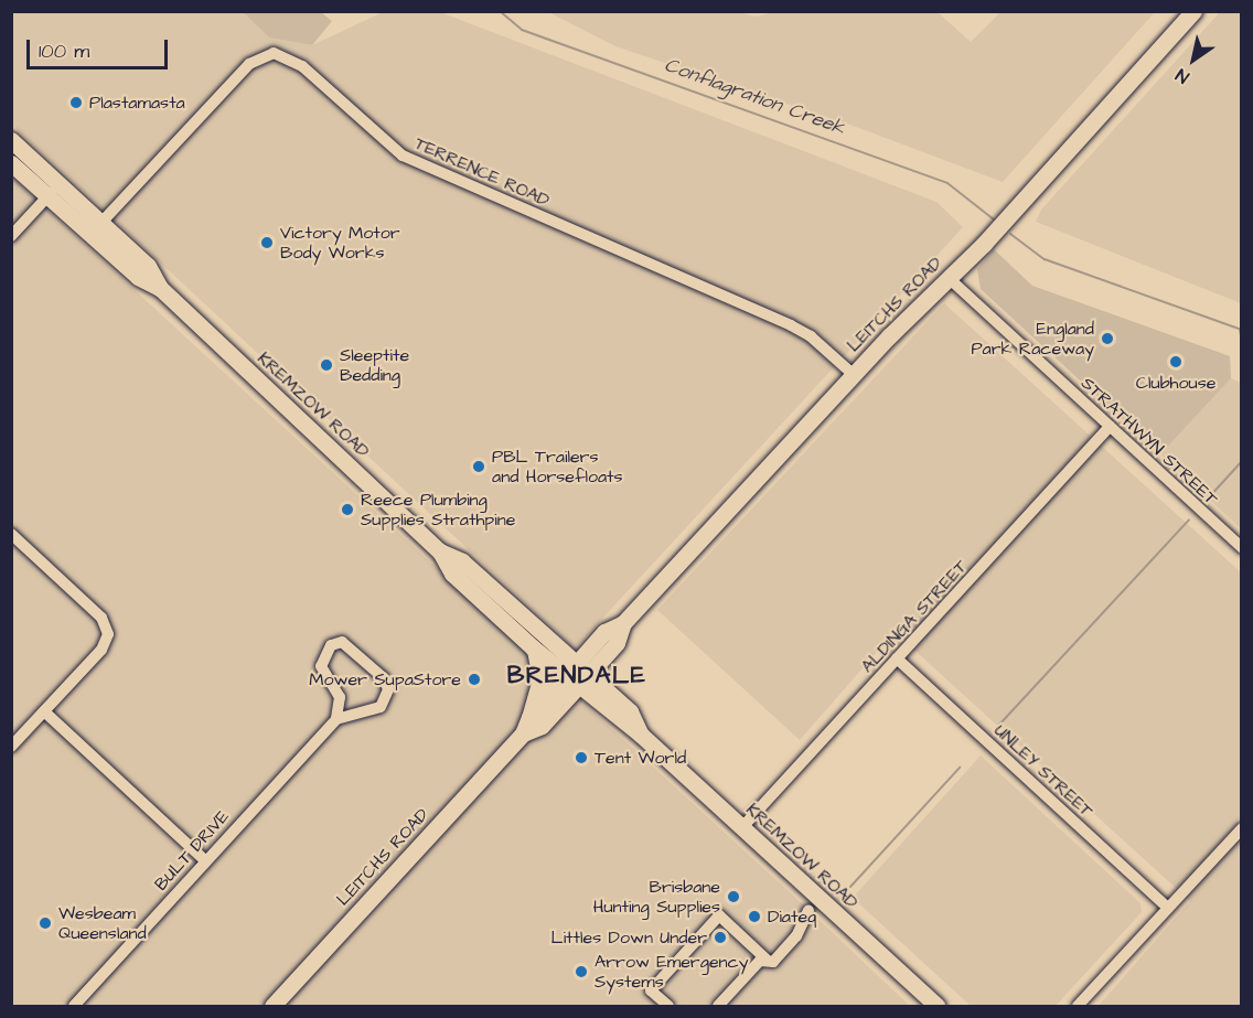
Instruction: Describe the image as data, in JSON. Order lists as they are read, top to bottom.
{
  "streets": {
    "street": [
      "TERRENCE ROAD",
      "LEITCHS ROAD",
      "KREMZOW ROAD",
      "STRATHWYN STREET",
      "ALDINGA STREET",
      "UNLEY STREET",
      "BULT DRIVE"
    ]
  },
  "crossings": [
    ["TERRENCE ROAD", "LEITCHS ROAD"],
    ["TERRENCE ROAD", "KREMZOW ROAD"],
    ["LEITCHS ROAD", "KREMZOW ROAD"],
    ["LEITCHS ROAD", "STRATHWYN STREET"],
    ["KREMZOW ROAD", "ALDINGA STREET"],
    ["STRATHWYN STREET", "ALDINGA STREET"],
    ["ALDINGA STREET", "UNLEY STREET"]
  ],
  "districts": ["BRENDALE"],
  "water": ["Conflagration Creek"],
  "places": [
    "Plastamasta",
    "Victory Motor Body Works",
    "England Park Raceway",
    "Clubhouse",
    "Sleeptite Bedding",
    "PBL Trailers and Horsefloats",
    "Reece Plumbing Supplies Strathpine",
    "Mower SupaStore",
    "Tent World",
    "Brisbane Hunting Supplies",
    "Diateq",
    "Wesbeam Queensland",
    "Littles Down Under",
    "Arrow Emergency Systems"
  ],
  "scale_bar": "100 m",
  "north": "bottom left"
}
